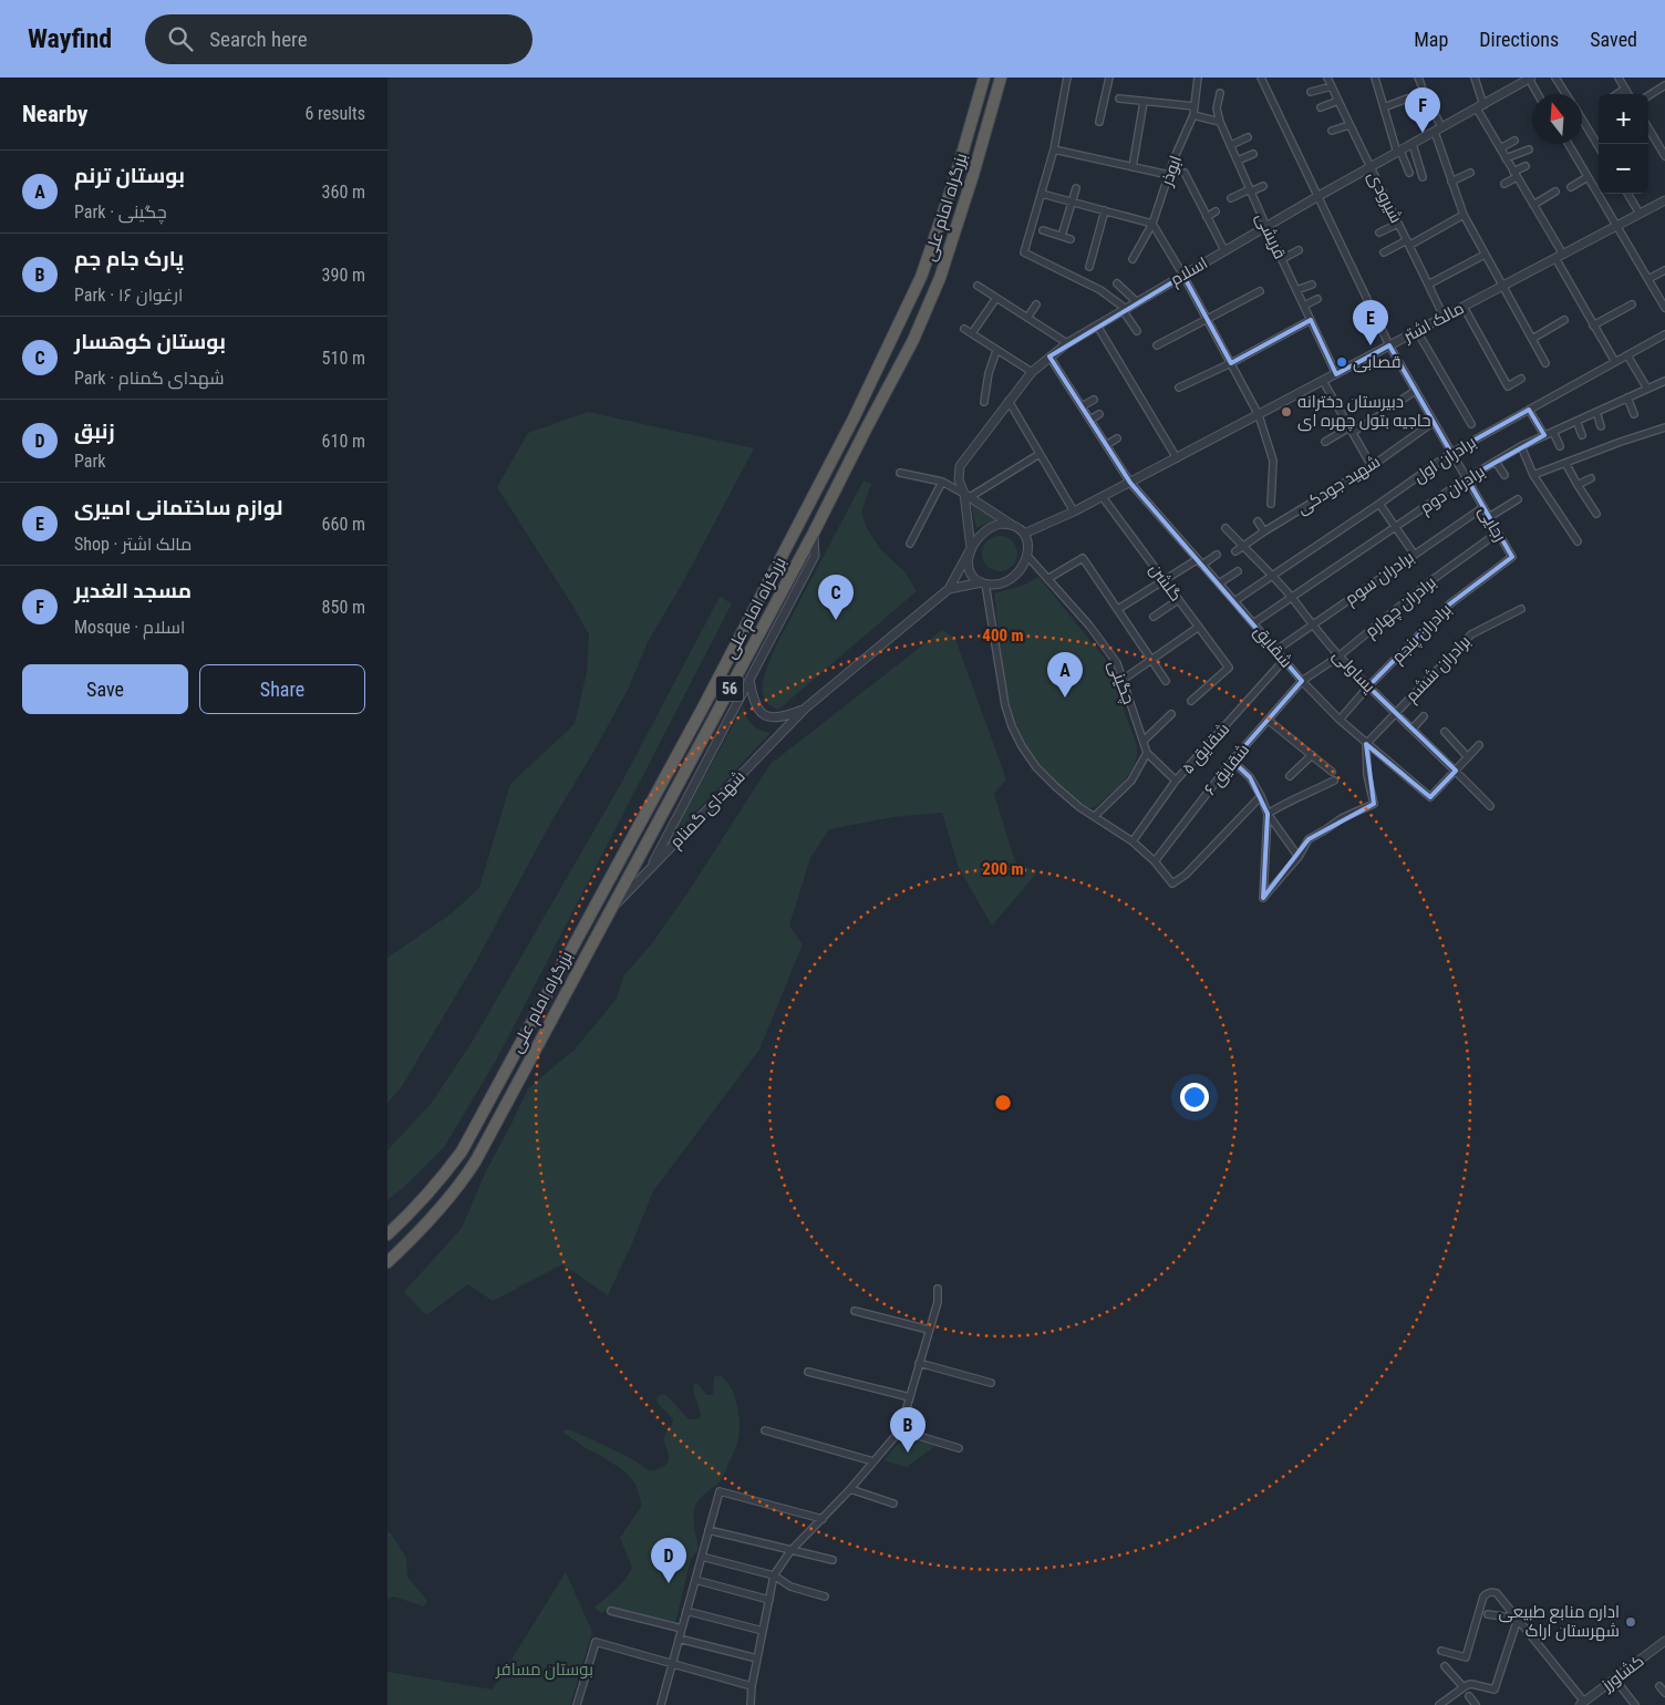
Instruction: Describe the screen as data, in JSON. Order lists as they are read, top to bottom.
{
  "streets": {
    "highway": ["بزرگراه امام علی", "56"],
    "street": [
      "ابوذر",
      "شیرودی",
      "قریشی",
      "اسلام",
      "مالک اشتر",
      "برادران اول",
      "شهید جودکی",
      "برادران دوم",
      "رجایی",
      "برادران سوم",
      "گلشن",
      "برادران چهارم",
      "برادران پنجم",
      "شقایق",
      "برادران ششم",
      "یساولی",
      "چگینی",
      "شقایق ۵",
      "شقایق ۶",
      "شهدای گمنام",
      "کشاورز"
    ]
  },
  "crossings": [
    ["شیرودی", "اسلام"],
    ["شیرودی", "مالک اشتر"],
    ["بزرگراه امام علی", "شهدای گمنام"],
    ["قریشی", "اسلام"],
    ["قریشی", "مالک اشتر"],
    ["اسلام", "مالک اشتر"],
    ["اسلام", "رجایی"],
    ["اسلام", "شقایق"],
    ["اسلام", "چگینی"],
    ["اسلام", "شهدای گمنام"],
    ["مالک اشتر", "رجایی"],
    ["مالک اشتر", "گلشن"],
    ["مالک اشتر", "شقایق"],
    ["مالک اشتر", "چگینی"],
    ["مالک اشتر", "شهدای گمنام"],
    ["برادران اول", "رجایی"],
    ["برادران اول", "شقایق"],
    ["برادران اول", "یساولی"],
    ["شهید جودکی", "رجایی"],
    ["شهید جودکی", "یساولی"],
    ["برادران دوم", "رجایی"],
    ["برادران دوم", "شقایق"],
    ["برادران دوم", "یساولی"],
    ["رجایی", "برادران سوم"],
    ["رجایی", "برادران چهارم"],
    ["رجایی", "برادران پنجم"],
    ["برادران سوم", "شقایق"],
    ["برادران سوم", "یساولی"],
    ["برادران چهارم", "شقایق"],
    ["برادران چهارم", "یساولی"],
    ["برادران چهارم", "شقایق ۶"],
    ["برادران پنجم", "شقایق"],
    ["برادران پنجم", "یساولی"],
    ["شقایق", "برادران ششم"],
    ["شقایق", "یساولی"],
    ["شقایق", "شقایق ۵"],
    ["شقایق", "شقایق ۶"],
    ["برادران ششم", "یساولی"],
    ["چگینی", "شهدای گمنام"]
  ],
  "parks": ["بوستان مسافر"],
  "places": ["قصابی", "دبیرستان دخترانه حاجیه بتول چهره ای", "اداره منابع طبیعی شهرستان اراک"],
  "north": "top",
  "page": {
    "header": "Wayfind",
    "search": "Search here",
    "nav": ["Map", "Directions", "Saved"],
    "heading": ["Nearby", "6 results"],
    "pins": [
      "F",
      "E",
      "C",
      "A",
      "B",
      "D"
    ],
    "map_buttons": ["+", "−"],
    "list": [
      {
        "mark": "A",
        "name": "بوستان ترنم",
        "note": "Park · چگینی",
        "value": "360 m"
      },
      {
        "mark": "B",
        "name": "پارک جام جم",
        "note": "Park · ارغوان ۱۶",
        "value": "390 m"
      },
      {
        "mark": "C",
        "name": "بوستان کوهسار",
        "note": "Park · شهدای گمنام",
        "value": "510 m"
      },
      {
        "mark": "D",
        "name": "زنبق",
        "note": "Park",
        "value": "610 m"
      },
      {
        "mark": "E",
        "name": "لوازم ساختمانی امیری",
        "note": "Shop · مالک اشتر",
        "value": "660 m"
      },
      {
        "mark": "F",
        "name": "مسجد الغدیر",
        "note": "Mosque · اسلام",
        "value": "850 m"
      }
    ],
    "buttons": ["Save", "Share"]
  },
  "rings": ["400 m", "200 m"]
}
